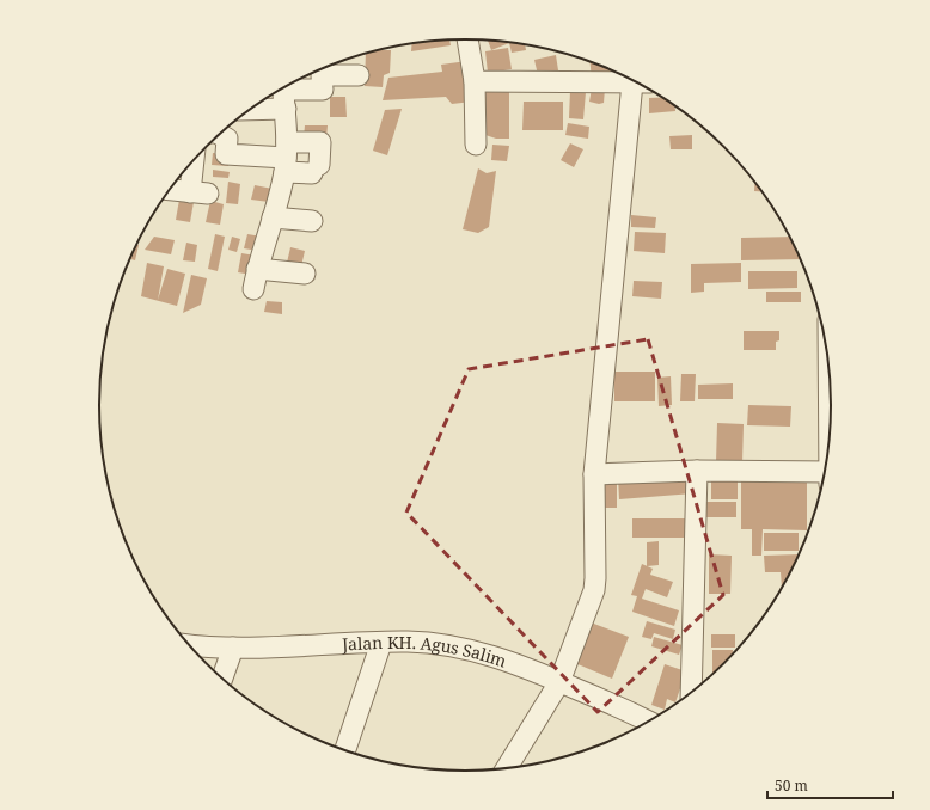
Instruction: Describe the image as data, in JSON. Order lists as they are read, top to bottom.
{
  "streets": {
    "street": ["Jalan KH. Agus Salim"]
  },
  "scale_bar": "50 m"
}
